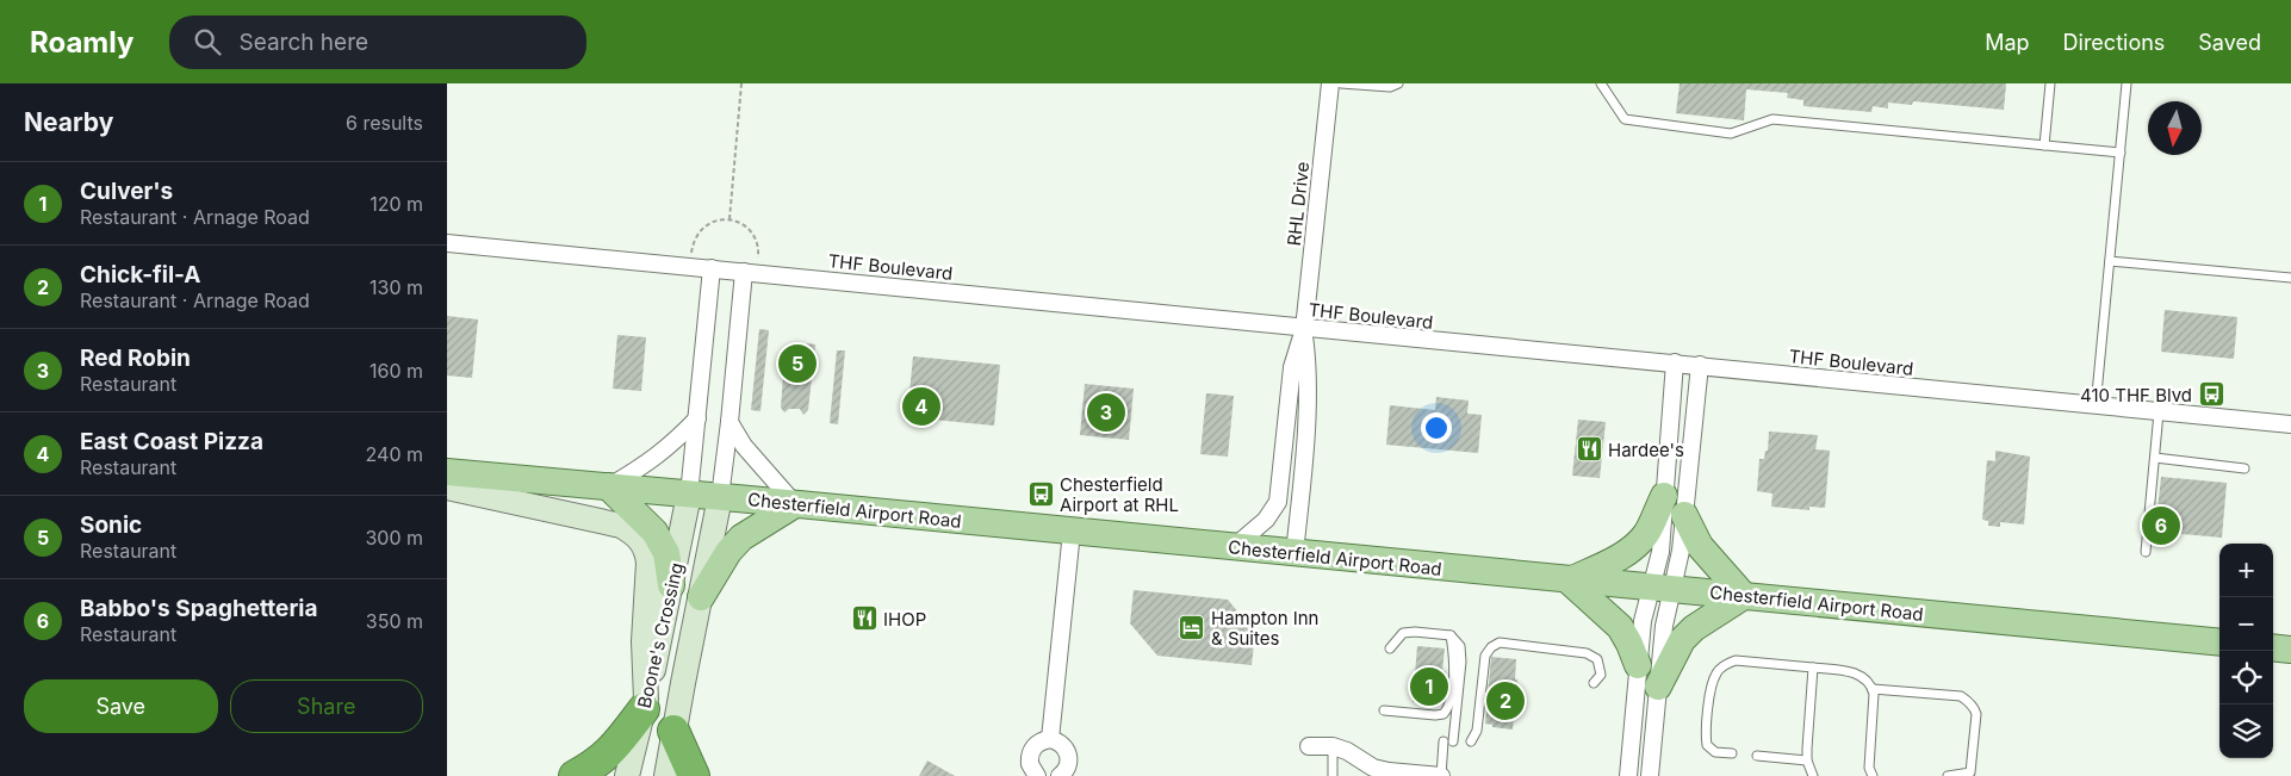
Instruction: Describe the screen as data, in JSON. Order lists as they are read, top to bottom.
{
  "streets": {
    "main road": ["Chesterfield Airport Road"],
    "street": ["RHL Drive", "THF Boulevard", "Boone's Crossing"]
  },
  "crossings": [
    ["RHL Drive", "THF Boulevard"],
    ["RHL Drive", "Chesterfield Airport Road"],
    ["Chesterfield Airport Road", "Boone's Crossing"]
  ],
  "places": {
    "bus stop": ["410 THF Blvd", "Chesterfield Airport at RHL"],
    "restaurant": ["Hardee's", "IHOP"],
    "hotel": ["Hampton Inn & Suites"]
  },
  "north": "bottom",
  "page": {
    "header": "Roamly",
    "search": "Search here",
    "nav": ["Map", "Directions", "Saved"],
    "heading": ["Nearby", "6 results"],
    "list": [
      {
        "mark": "1",
        "name": "Culver's",
        "note": "Restaurant · Arnage Road",
        "value": "120 m"
      },
      {
        "mark": "2",
        "name": "Chick-fil-A",
        "note": "Restaurant · Arnage Road",
        "value": "130 m"
      },
      {
        "mark": "3",
        "name": "Red Robin",
        "note": "Restaurant",
        "value": "160 m"
      },
      {
        "mark": "4",
        "name": "East Coast Pizza",
        "note": "Restaurant",
        "value": "240 m"
      },
      {
        "mark": "5",
        "name": "Sonic",
        "note": "Restaurant",
        "value": "300 m"
      },
      {
        "mark": "6",
        "name": "Babbo's Spaghetteria",
        "note": "Restaurant",
        "value": "350 m"
      }
    ],
    "pins": [
      "5",
      "4",
      "3",
      "6",
      "1",
      "2"
    ],
    "map_buttons": ["+", "−"],
    "buttons": ["Save", "Share"]
  }
}
